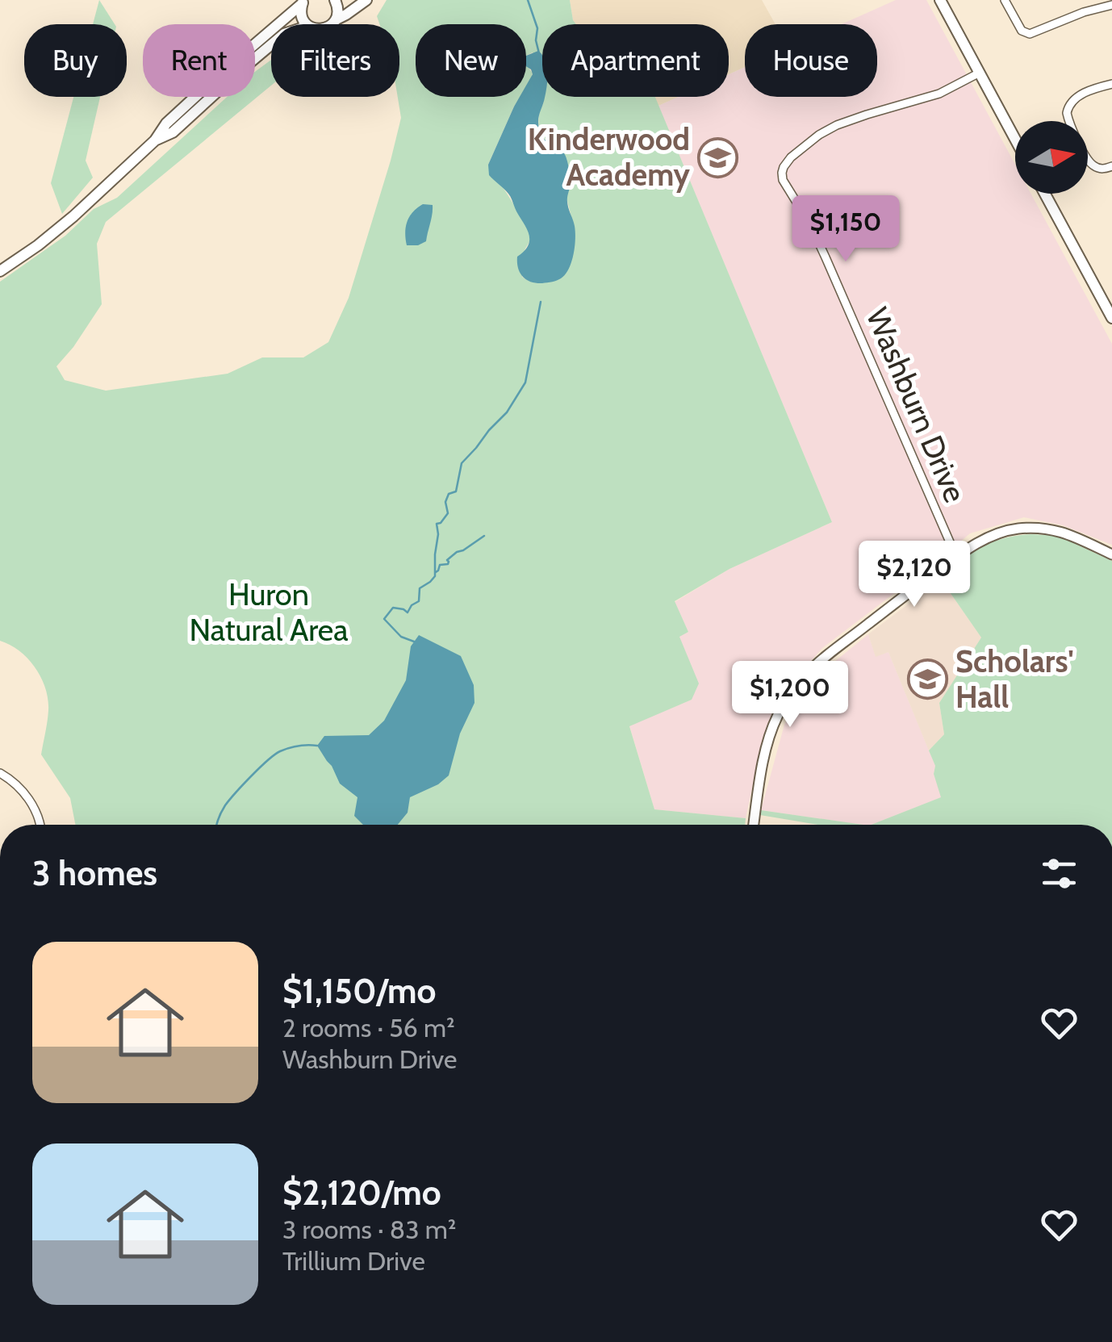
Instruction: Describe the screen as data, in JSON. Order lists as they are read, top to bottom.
{
  "streets": {
    "street": ["Washburn Drive"]
  },
  "parks": ["Huron Natural Area"],
  "places": {
    "school or university": ["Kinderwood Academy", "Scholars' Hall"]
  },
  "north": "right",
  "page": {
    "chip": [
      "Buy",
      "Rent",
      "Filters",
      "New",
      "Apartment",
      "House"
    ],
    "price": ["$1,150", "$2,120", "$1,200"],
    "heading": "3 homes",
    "list": [
      {
        "name": "$1,150/mo",
        "note": "2 rooms · 56 m² · Washburn Drive"
      },
      {
        "name": "$2,120/mo",
        "note": "3 rooms · 83 m² · Trillium Drive"
      }
    ]
  }
}
